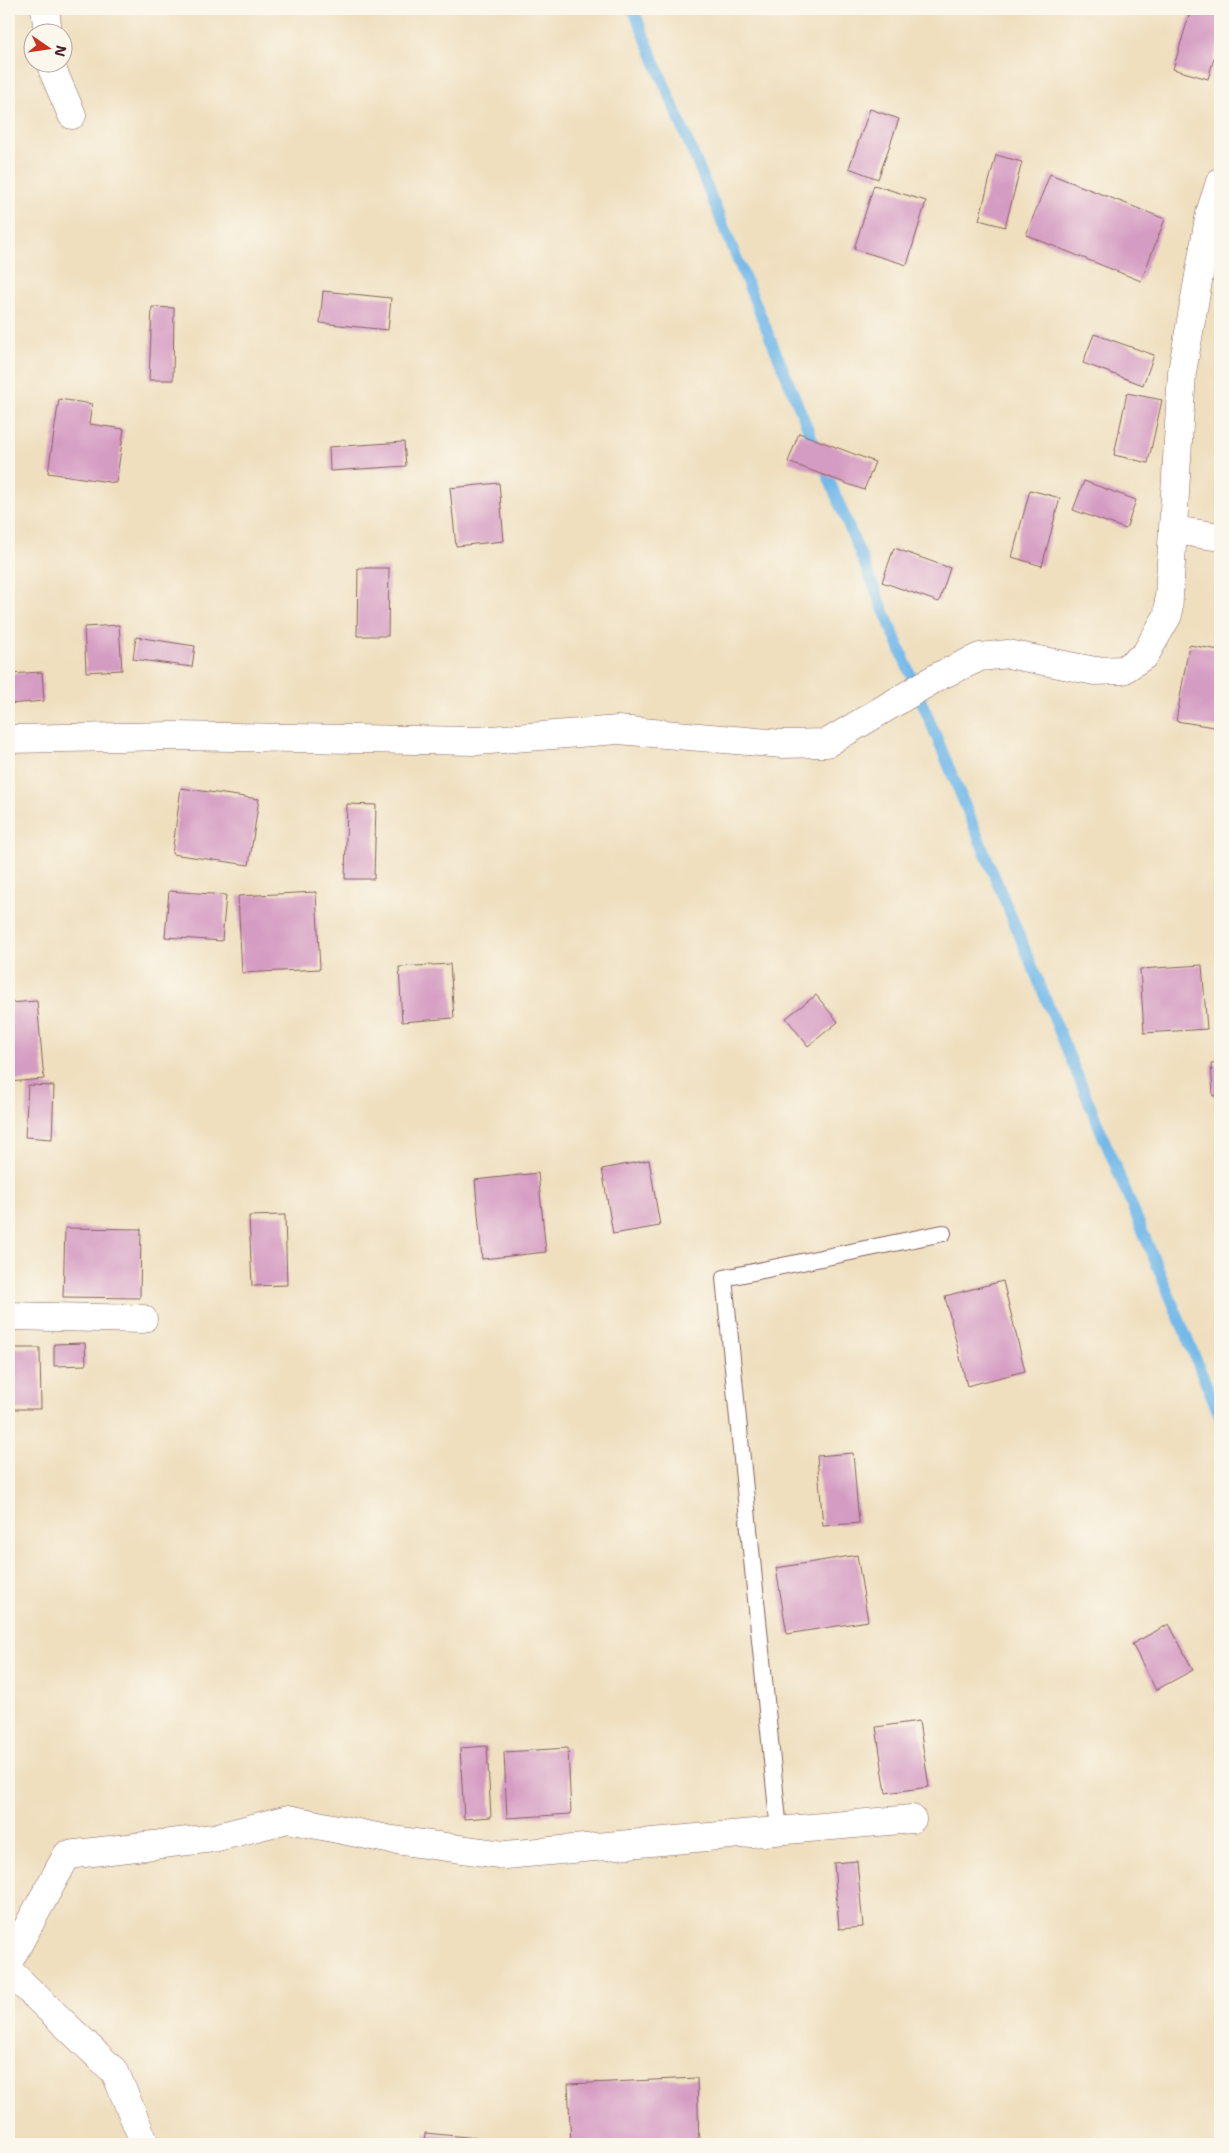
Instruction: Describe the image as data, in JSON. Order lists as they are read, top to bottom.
{
  "north": "right"
}
